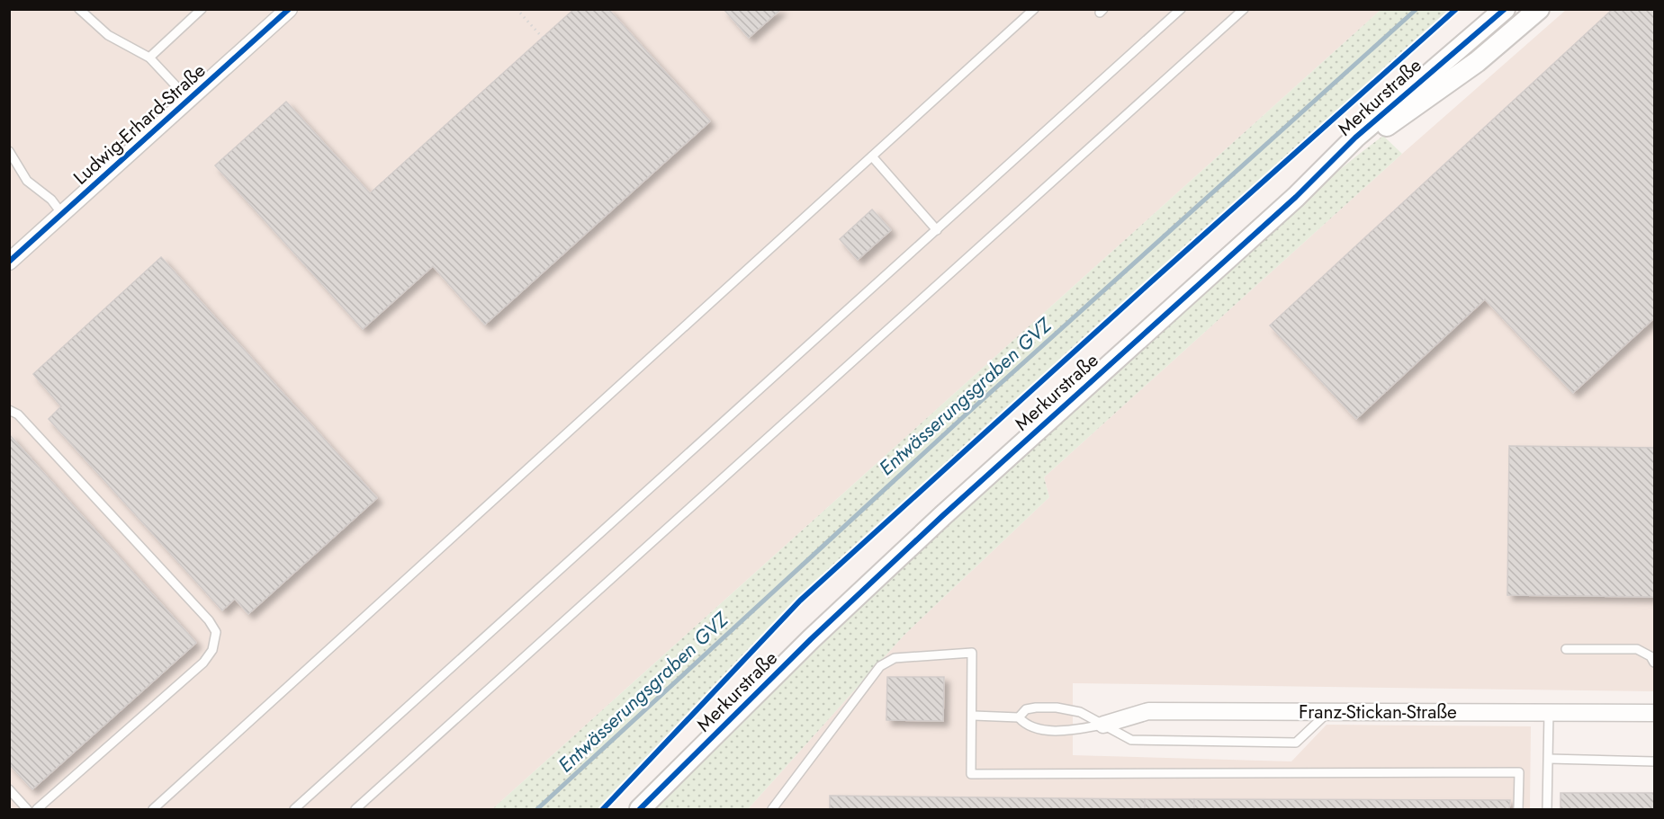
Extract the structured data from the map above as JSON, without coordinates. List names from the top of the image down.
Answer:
{
  "streets": {
    "street": ["Merkurstraße", "Ludwig-Erhard-Straße", "Franz-Stickan-Straße"]
  },
  "water": ["Entwässerungsgraben GVZ"]
}
